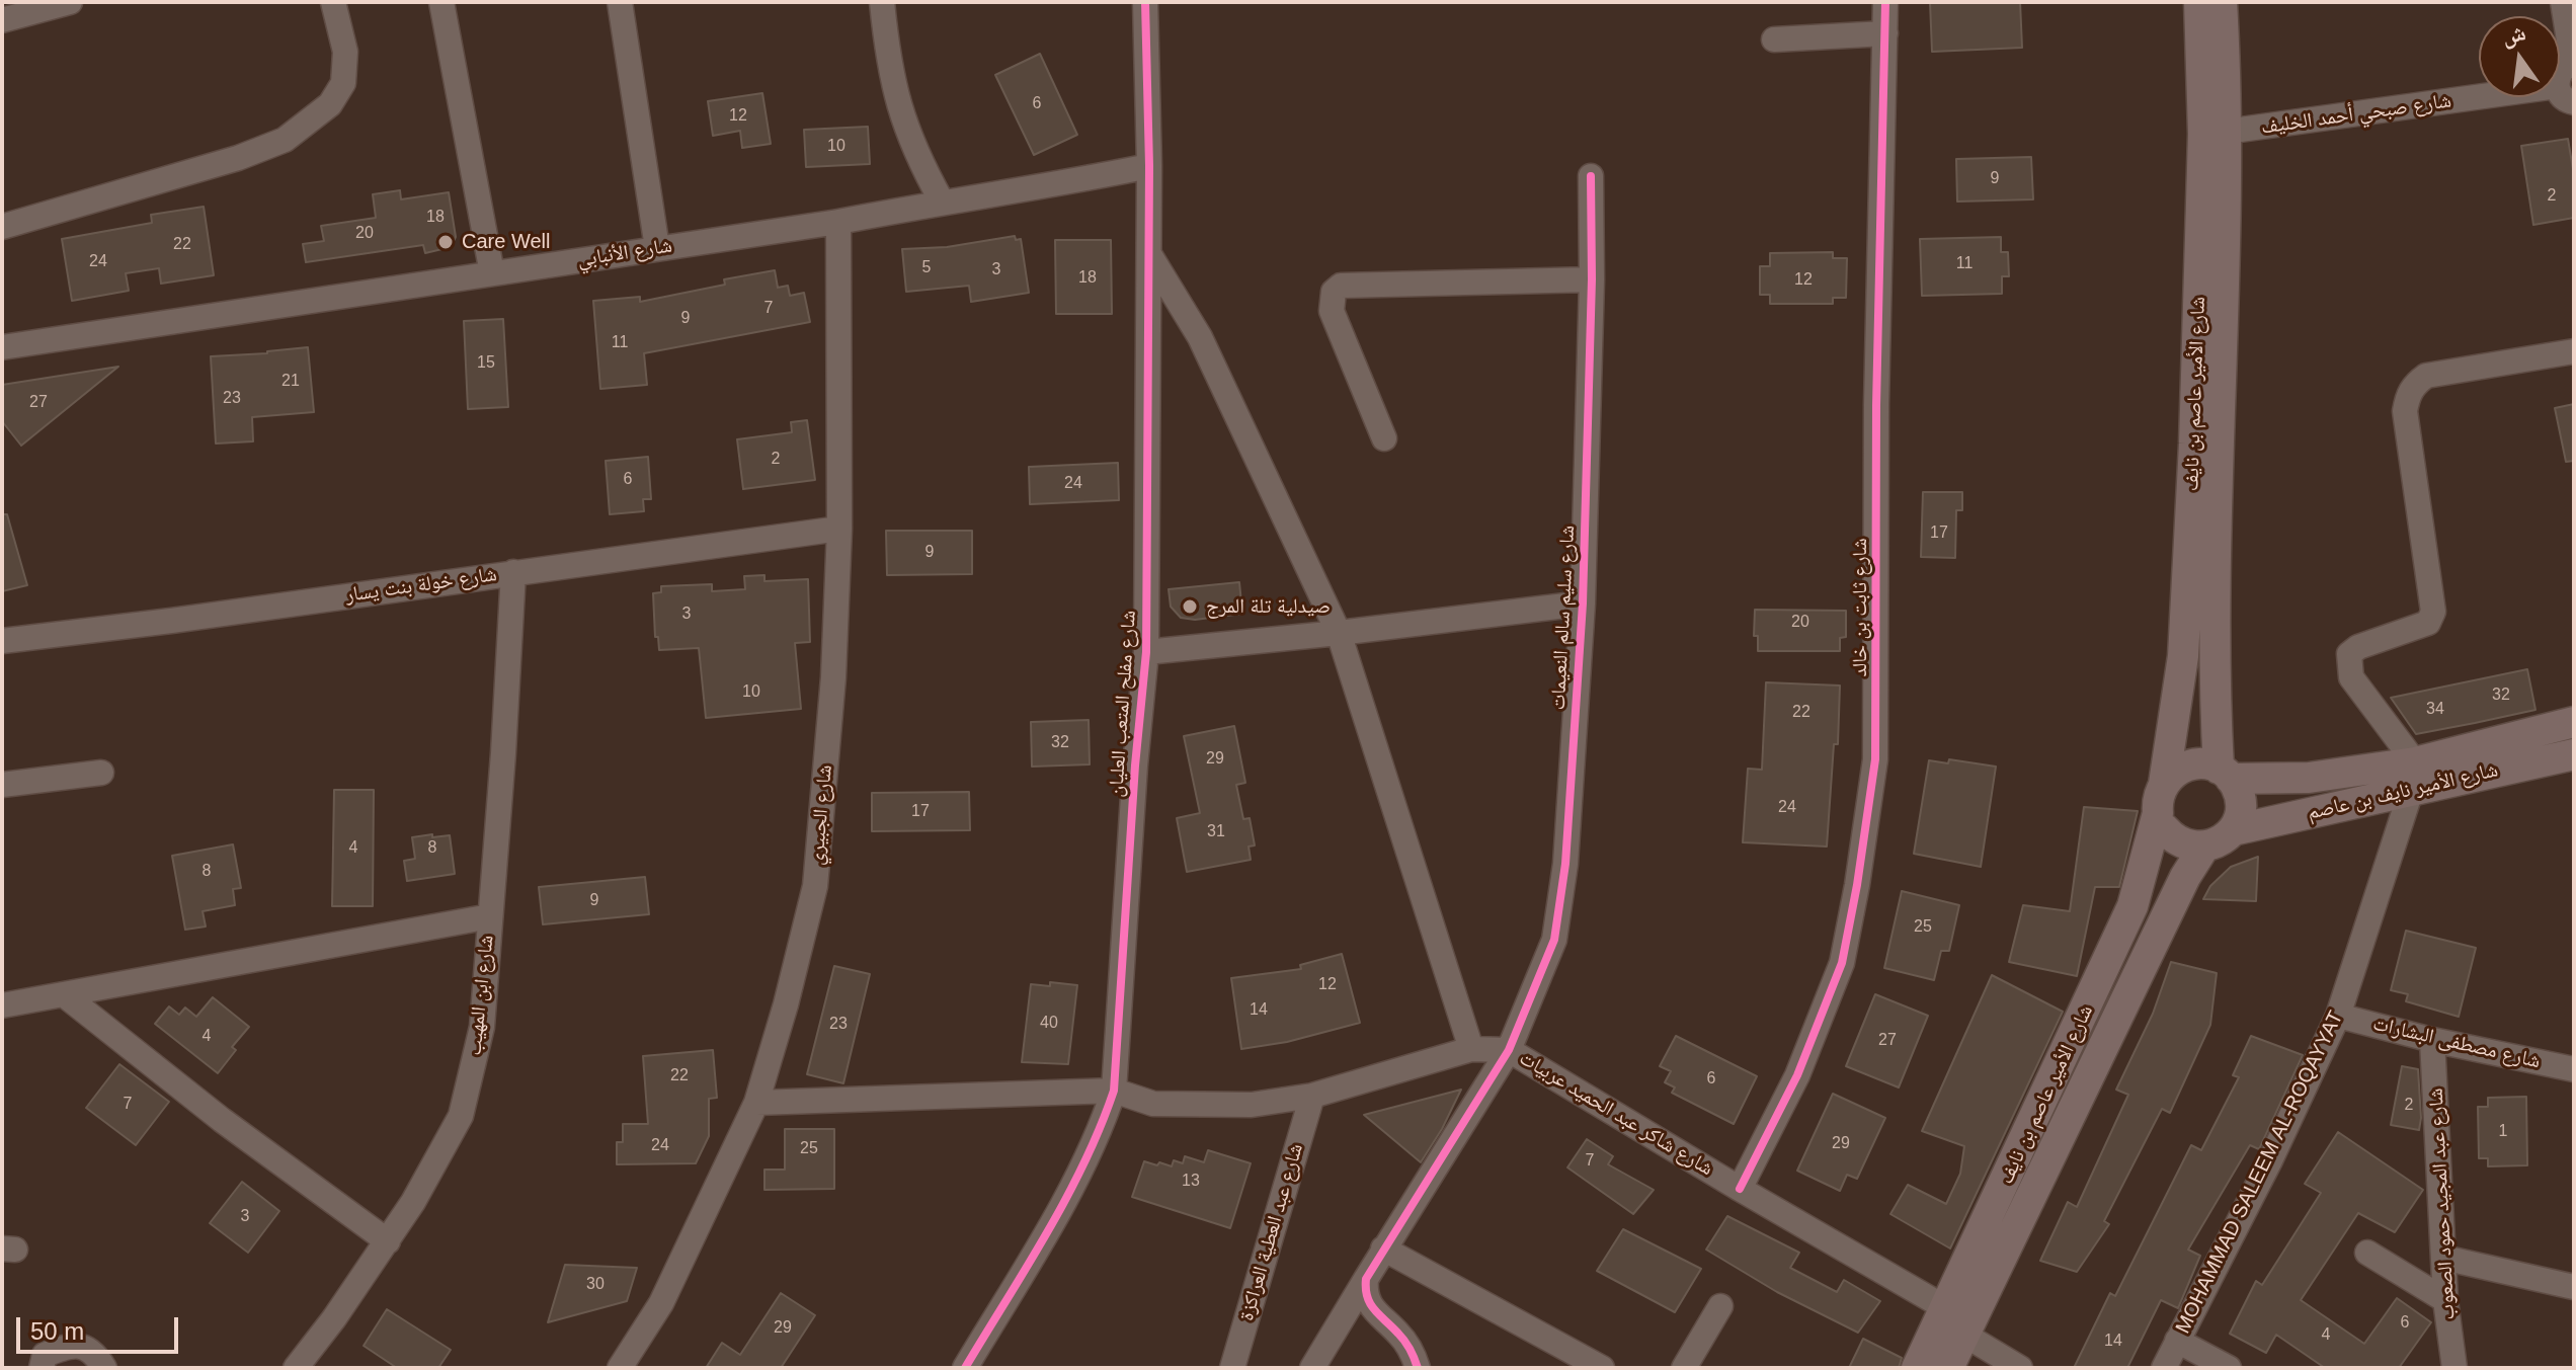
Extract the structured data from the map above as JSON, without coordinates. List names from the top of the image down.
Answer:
{
  "streets": {
    "main road": ["شارع الأمير عاصم بن نايف", "شارع الأمير نايف بن عاصم"],
    "street": [
      "شارع صبحي أحمد الخليف",
      "شارع الأنبابي",
      "شارع خولة بنت يسار",
      "شارع ثابت بن خالد",
      "شارع سليم سالم النعيمات",
      "شارع مفلح المتعب العليان",
      "شارع الجبيري",
      "شارع ابن المهيب",
      "شارع مصطفى البشارات",
      "شارع شاكر عبد الحميد عربيات",
      "MOHAMMAD SALEEM AL-ROQAYYAT",
      "شارع عبد المجيد حمود الصعوب",
      "شارع عبد العطية العراكزة"
    ]
  },
  "crossings": [
    ["شارع صبحي أحمد الخليف", "شارع الأمير عاصم بن نايف"],
    ["شارع الأنبابي", "شارع مفلح المتعب العليان"],
    ["شارع الأنبابي", "شارع الجبيري"],
    ["شارع الأمير عاصم بن نايف", "شارع الأمير نايف بن عاصم"],
    ["شارع الأمير عاصم بن نايف", "شارع شاكر عبد الحميد عربيات"],
    ["شارع خولة بنت يسار", "شارع الجبيري"],
    ["شارع خولة بنت يسار", "شارع ابن المهيب"],
    ["شارع ثابت بن خالد", "شارع شاكر عبد الحميد عربيات"],
    ["شارع سليم سالم النعيمات", "شارع شاكر عبد الحميد عربيات"],
    ["شارع مفلح المتعب العليان", "شارع شاكر عبد الحميد عربيات"],
    ["شارع الأمير نايف بن عاصم", "MOHAMMAD SALEEM AL-ROQAYYAT"],
    ["شارع مصطفى البشارات", "MOHAMMAD SALEEM AL-ROQAYYAT"],
    ["شارع مصطفى البشارات", "شارع عبد المجيد حمود الصعوب"],
    ["شارع شاكر عبد الحميد عربيات", "شارع عبد العطية العراكزة"]
  ],
  "places": ["Care Well", "صيدلية تلة المرج"],
  "house_numbers": [
    "6",
    "12",
    "10",
    "9",
    "2",
    "18",
    "20",
    "22",
    "24",
    "11",
    "5",
    "3",
    "18",
    "12",
    "7",
    "9",
    "11",
    "15",
    "21",
    "23",
    "27",
    "2",
    "6",
    "24",
    "17",
    "9",
    "3",
    "20",
    "10",
    "32",
    "34",
    "22",
    "32",
    "29",
    "24",
    "17",
    "31",
    "4",
    "8",
    "8",
    "9",
    "25",
    "12",
    "14",
    "40",
    "23",
    "4",
    "27",
    "22",
    "6",
    "7",
    "2",
    "1",
    "29",
    "24",
    "25",
    "7",
    "13",
    "3",
    "30",
    "6",
    "29",
    "4",
    "14"
  ],
  "scale_bar": "50 m",
  "north": "top"
}
